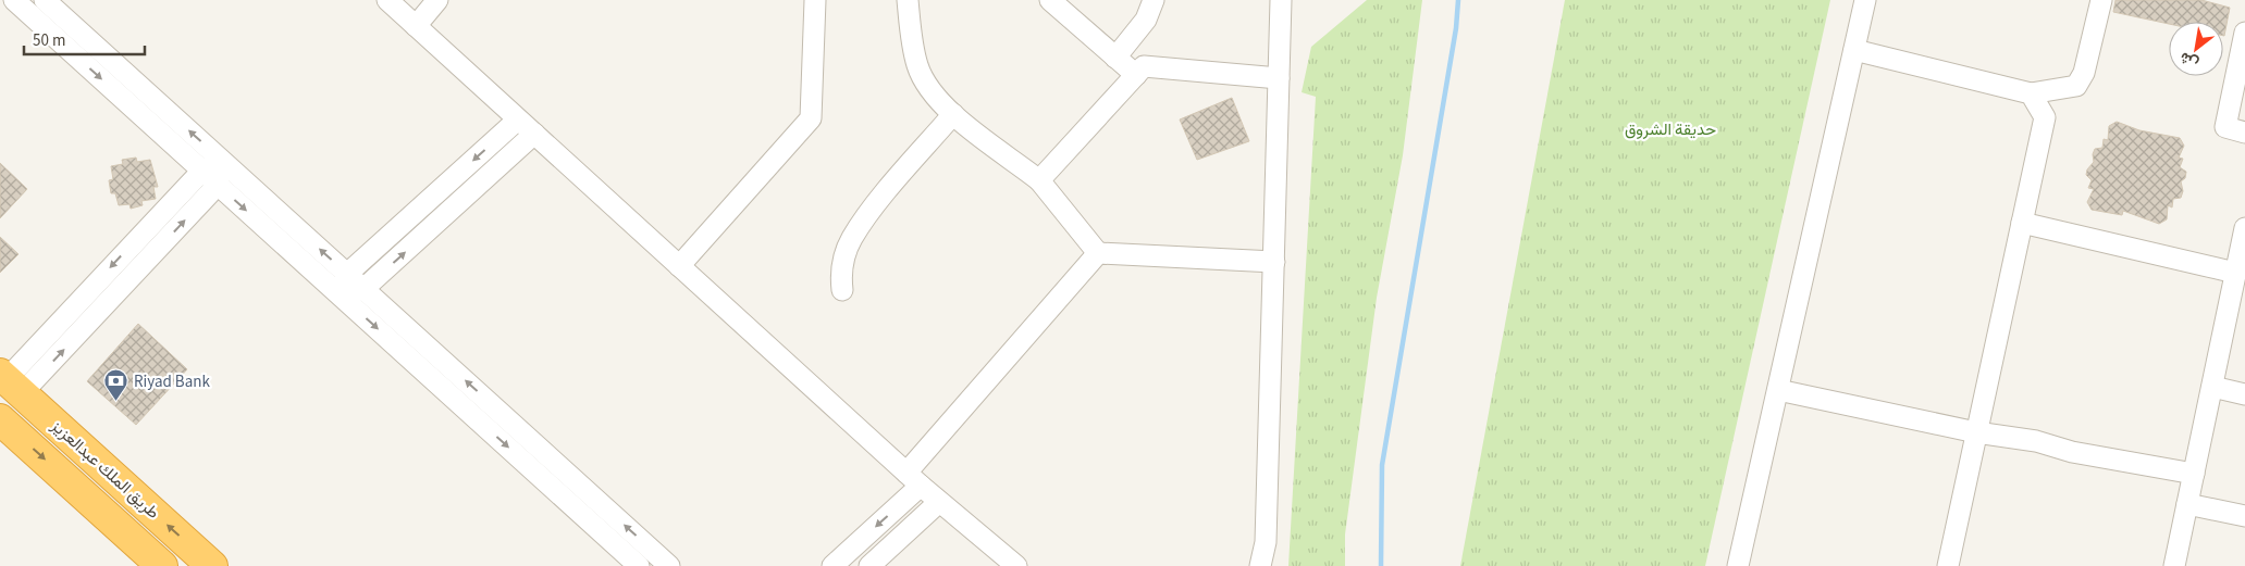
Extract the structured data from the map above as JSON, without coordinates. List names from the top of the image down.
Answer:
{
  "streets": {
    "highway": ["طريق الملك عبدالعزيز"]
  },
  "parks": ["حديقة الشروق"],
  "places": {
    "bank": ["Riyad Bank"]
  },
  "scale_bar": "50 m",
  "north": "bottom left"
}
